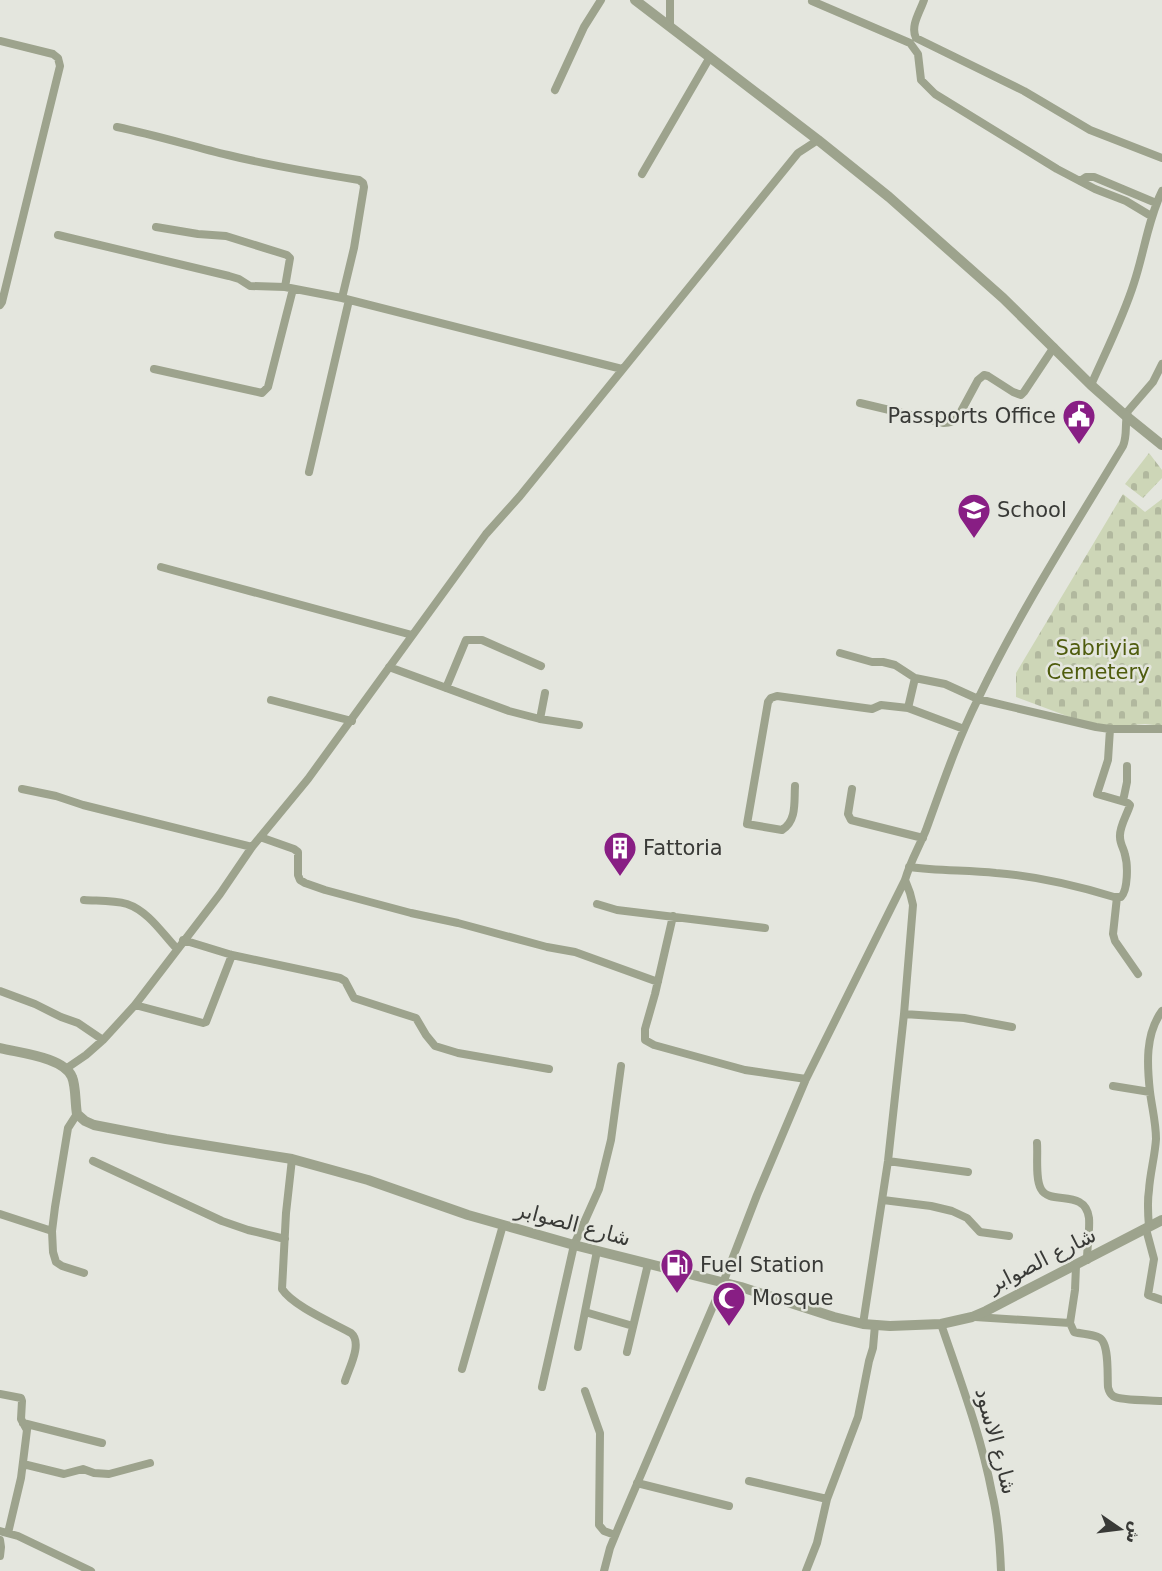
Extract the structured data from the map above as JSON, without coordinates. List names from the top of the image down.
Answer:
{
  "streets": {
    "street": ["شارع الصوابر", "شارع الاسود"]
  },
  "crossings": [
    ["شارع الصوابر", "شارع الاسود"]
  ],
  "parks": ["Sabriyia Cemetery"],
  "places": {
    "public building": ["Passports Office"],
    "school or university": ["School"],
    "building": ["Fattoria"],
    "fuel station": ["Fuel Station"],
    "mosque": ["Mosque"]
  },
  "north": "right"
}
